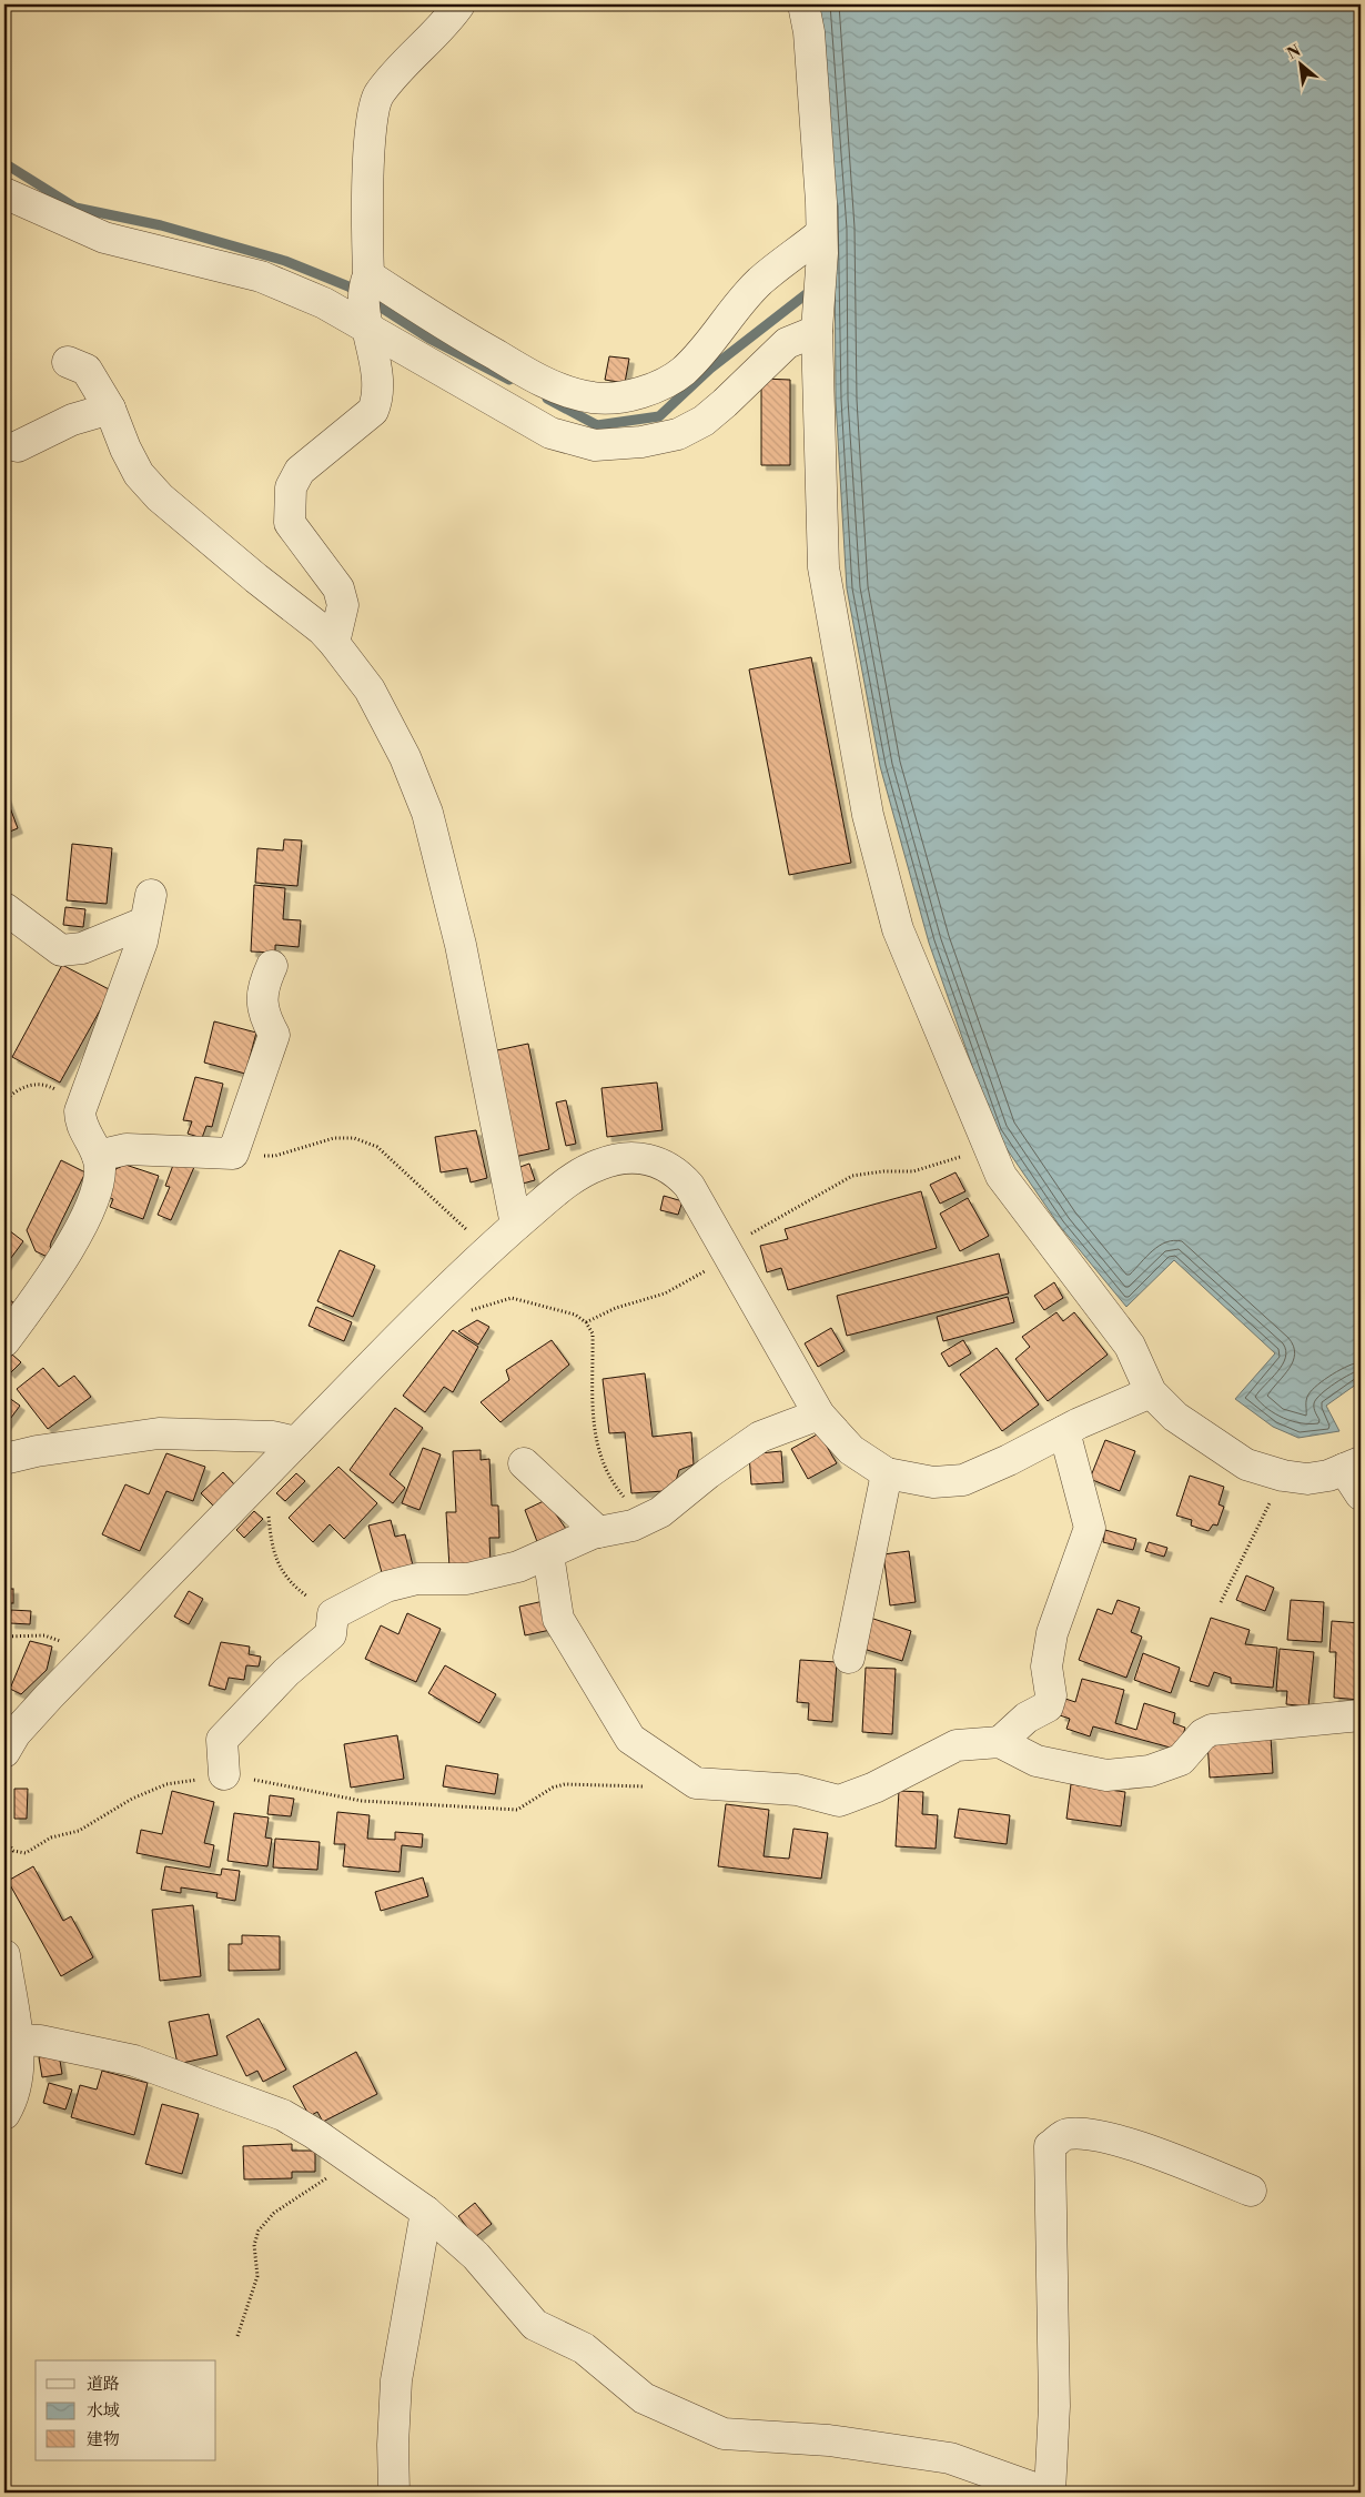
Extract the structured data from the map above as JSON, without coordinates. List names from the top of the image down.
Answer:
{
  "legend": ["道路", "水域", "建物"],
  "north": "top left"
}
